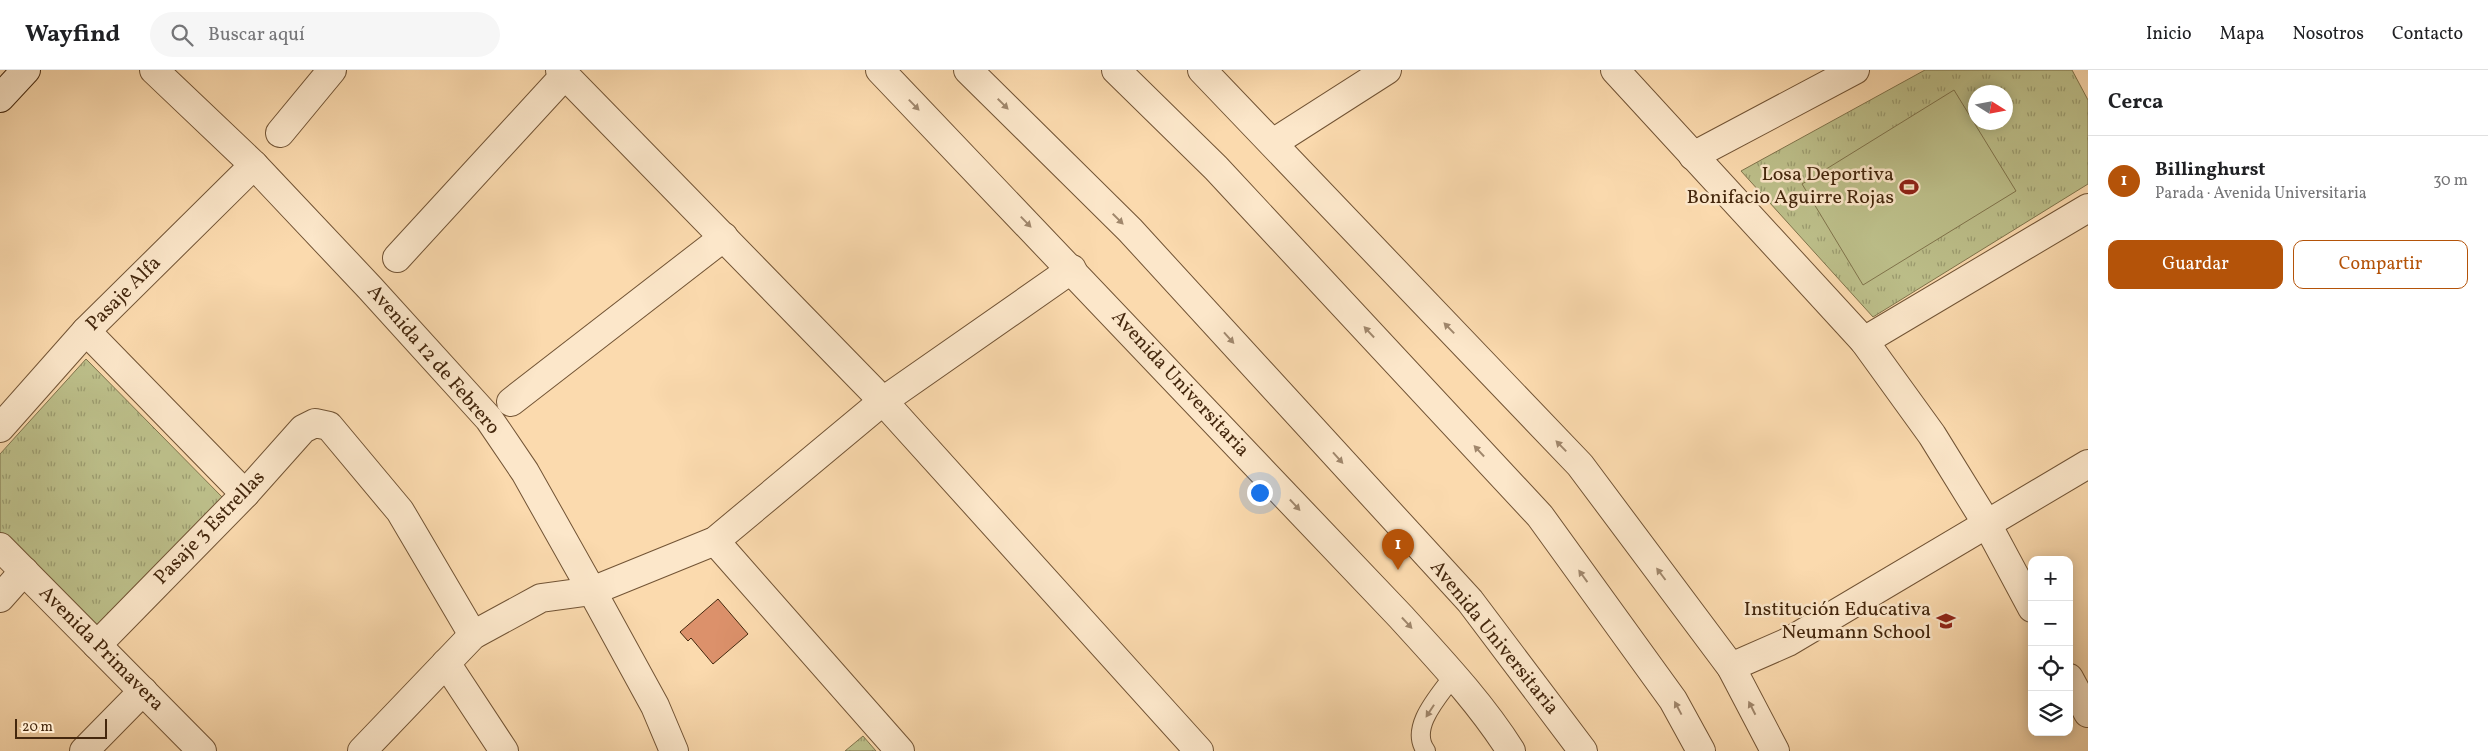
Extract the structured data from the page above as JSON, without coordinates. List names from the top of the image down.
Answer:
{
  "streets": {
    "street": [
      "Pasaje Alfa",
      "Avenida 12 de Febrero",
      "Avenida Universitaria",
      "Pasaje 3 Estrellas",
      "Avenida Primavera"
    ]
  },
  "crossings": [
    ["Pasaje Alfa", "Avenida 12 de Febrero"],
    ["Pasaje 3 Estrellas", "Avenida Primavera"]
  ],
  "places": {
    "sports": ["Losa Deportiva Bonifacio Aguirre Rojas"],
    "school or university": ["Institución Educativa Neumann School"]
  },
  "scale_bar": "20 m",
  "north": "right",
  "page": {
    "header": "Wayfind",
    "search": "Buscar aquí",
    "nav": [
      "Inicio",
      "Mapa",
      "Nosotros",
      "Contacto"
    ],
    "heading": "Cerca",
    "list": [
      {
        "mark": "1",
        "name": "Billinghurst",
        "note": "Parada · Avenida Universitaria",
        "value": "30 m"
      }
    ],
    "buttons": ["Guardar", "Compartir"],
    "pins": "1",
    "map_buttons": ["+", "−"],
    "scale": "20 m"
  }
}
